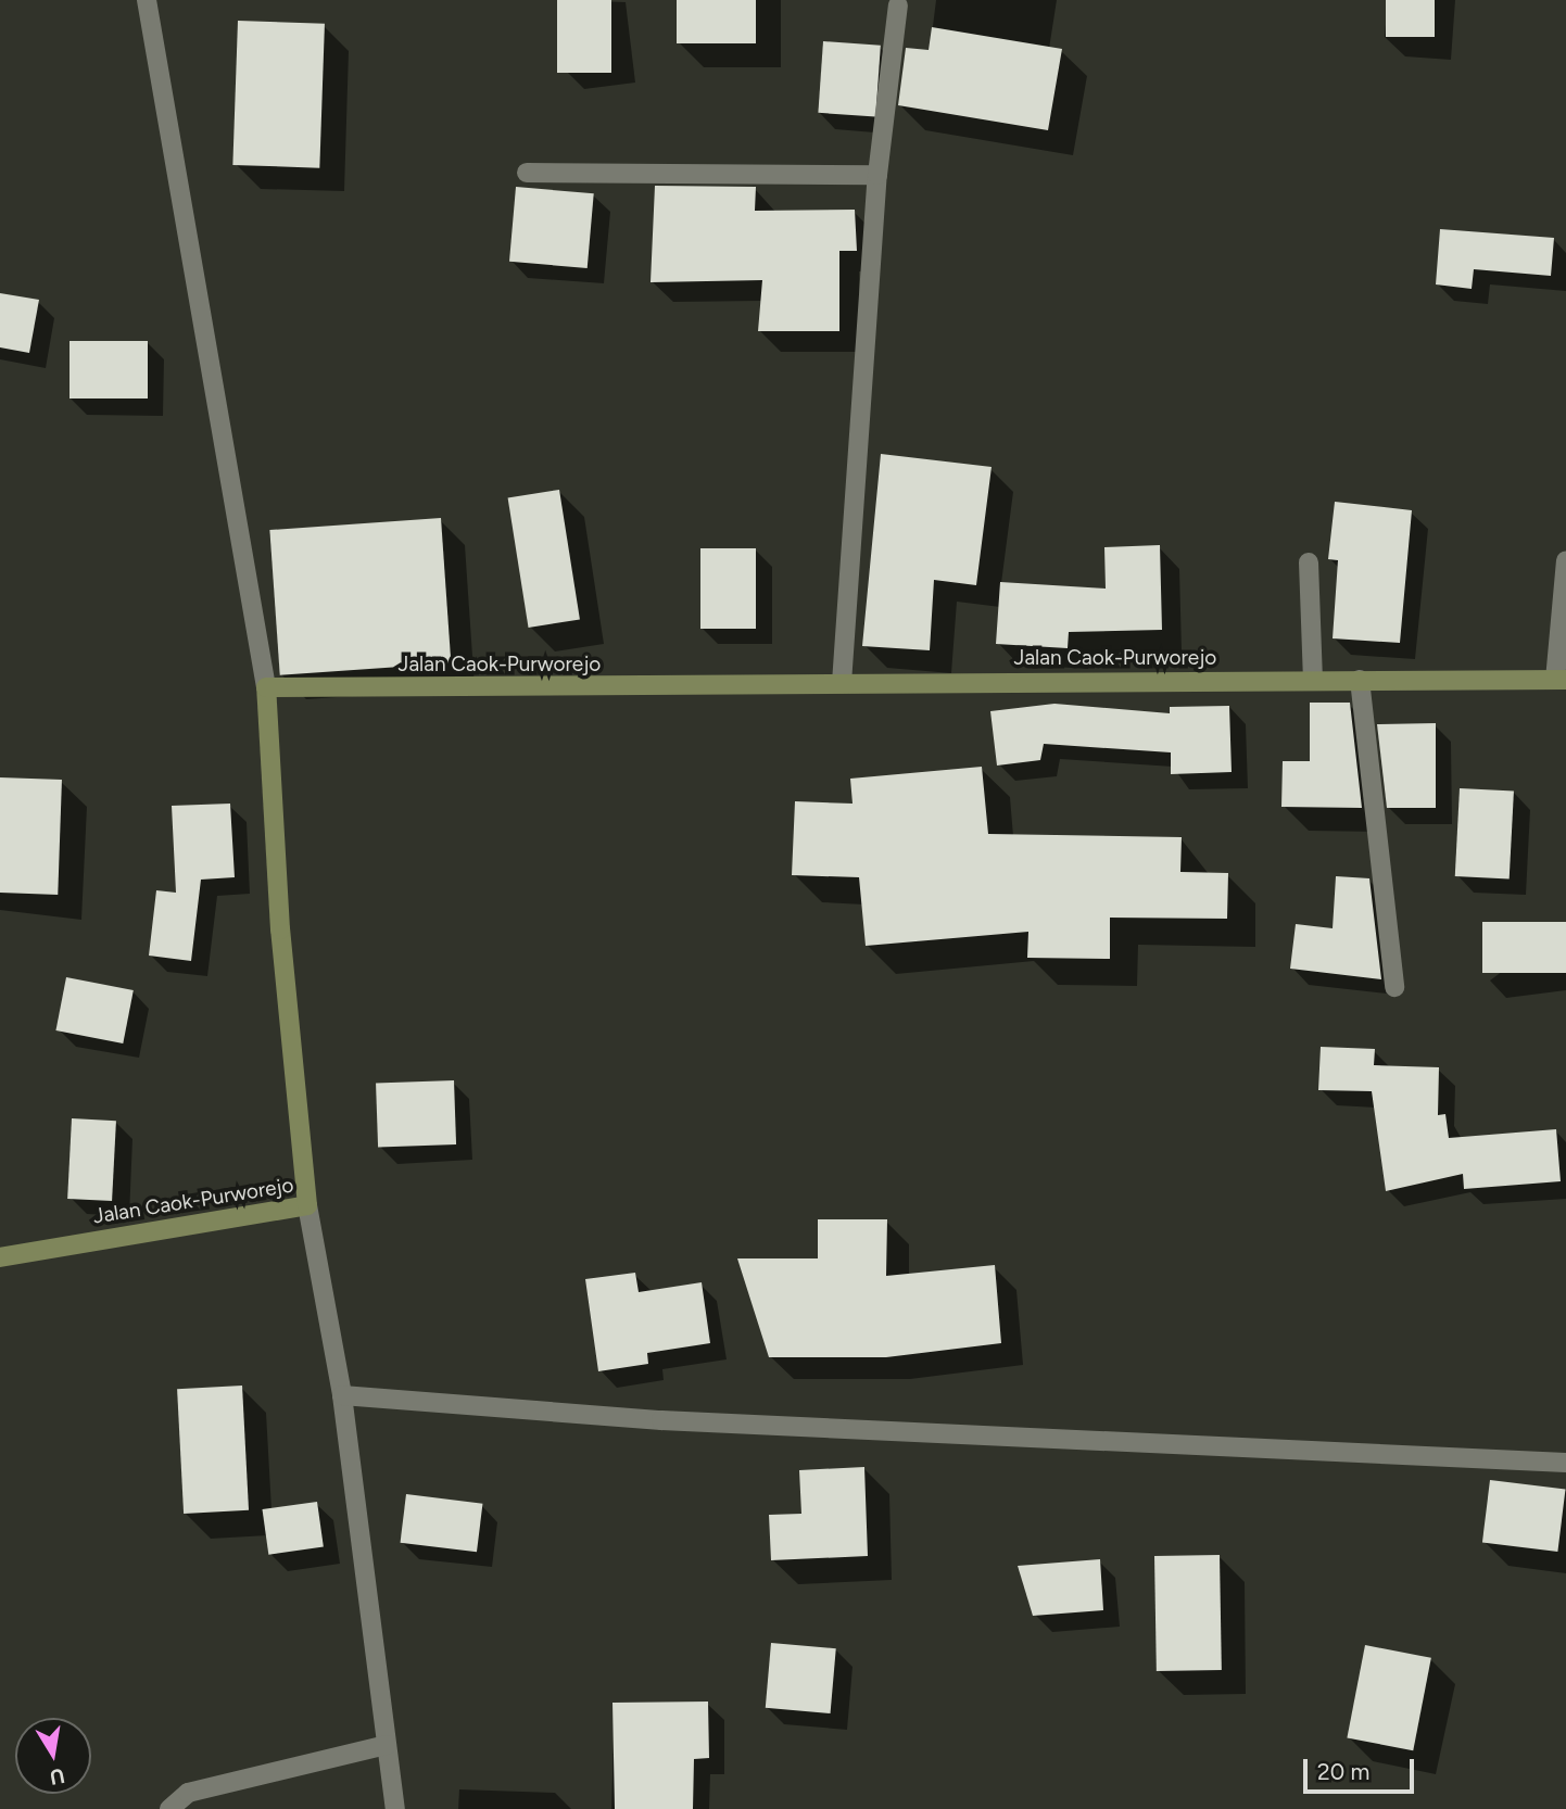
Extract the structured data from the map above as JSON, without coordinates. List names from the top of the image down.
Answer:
{
  "streets": {
    "street": ["Jalan Caok-Purworejo"]
  },
  "scale_bar": "20 m",
  "north": "bottom"
}
